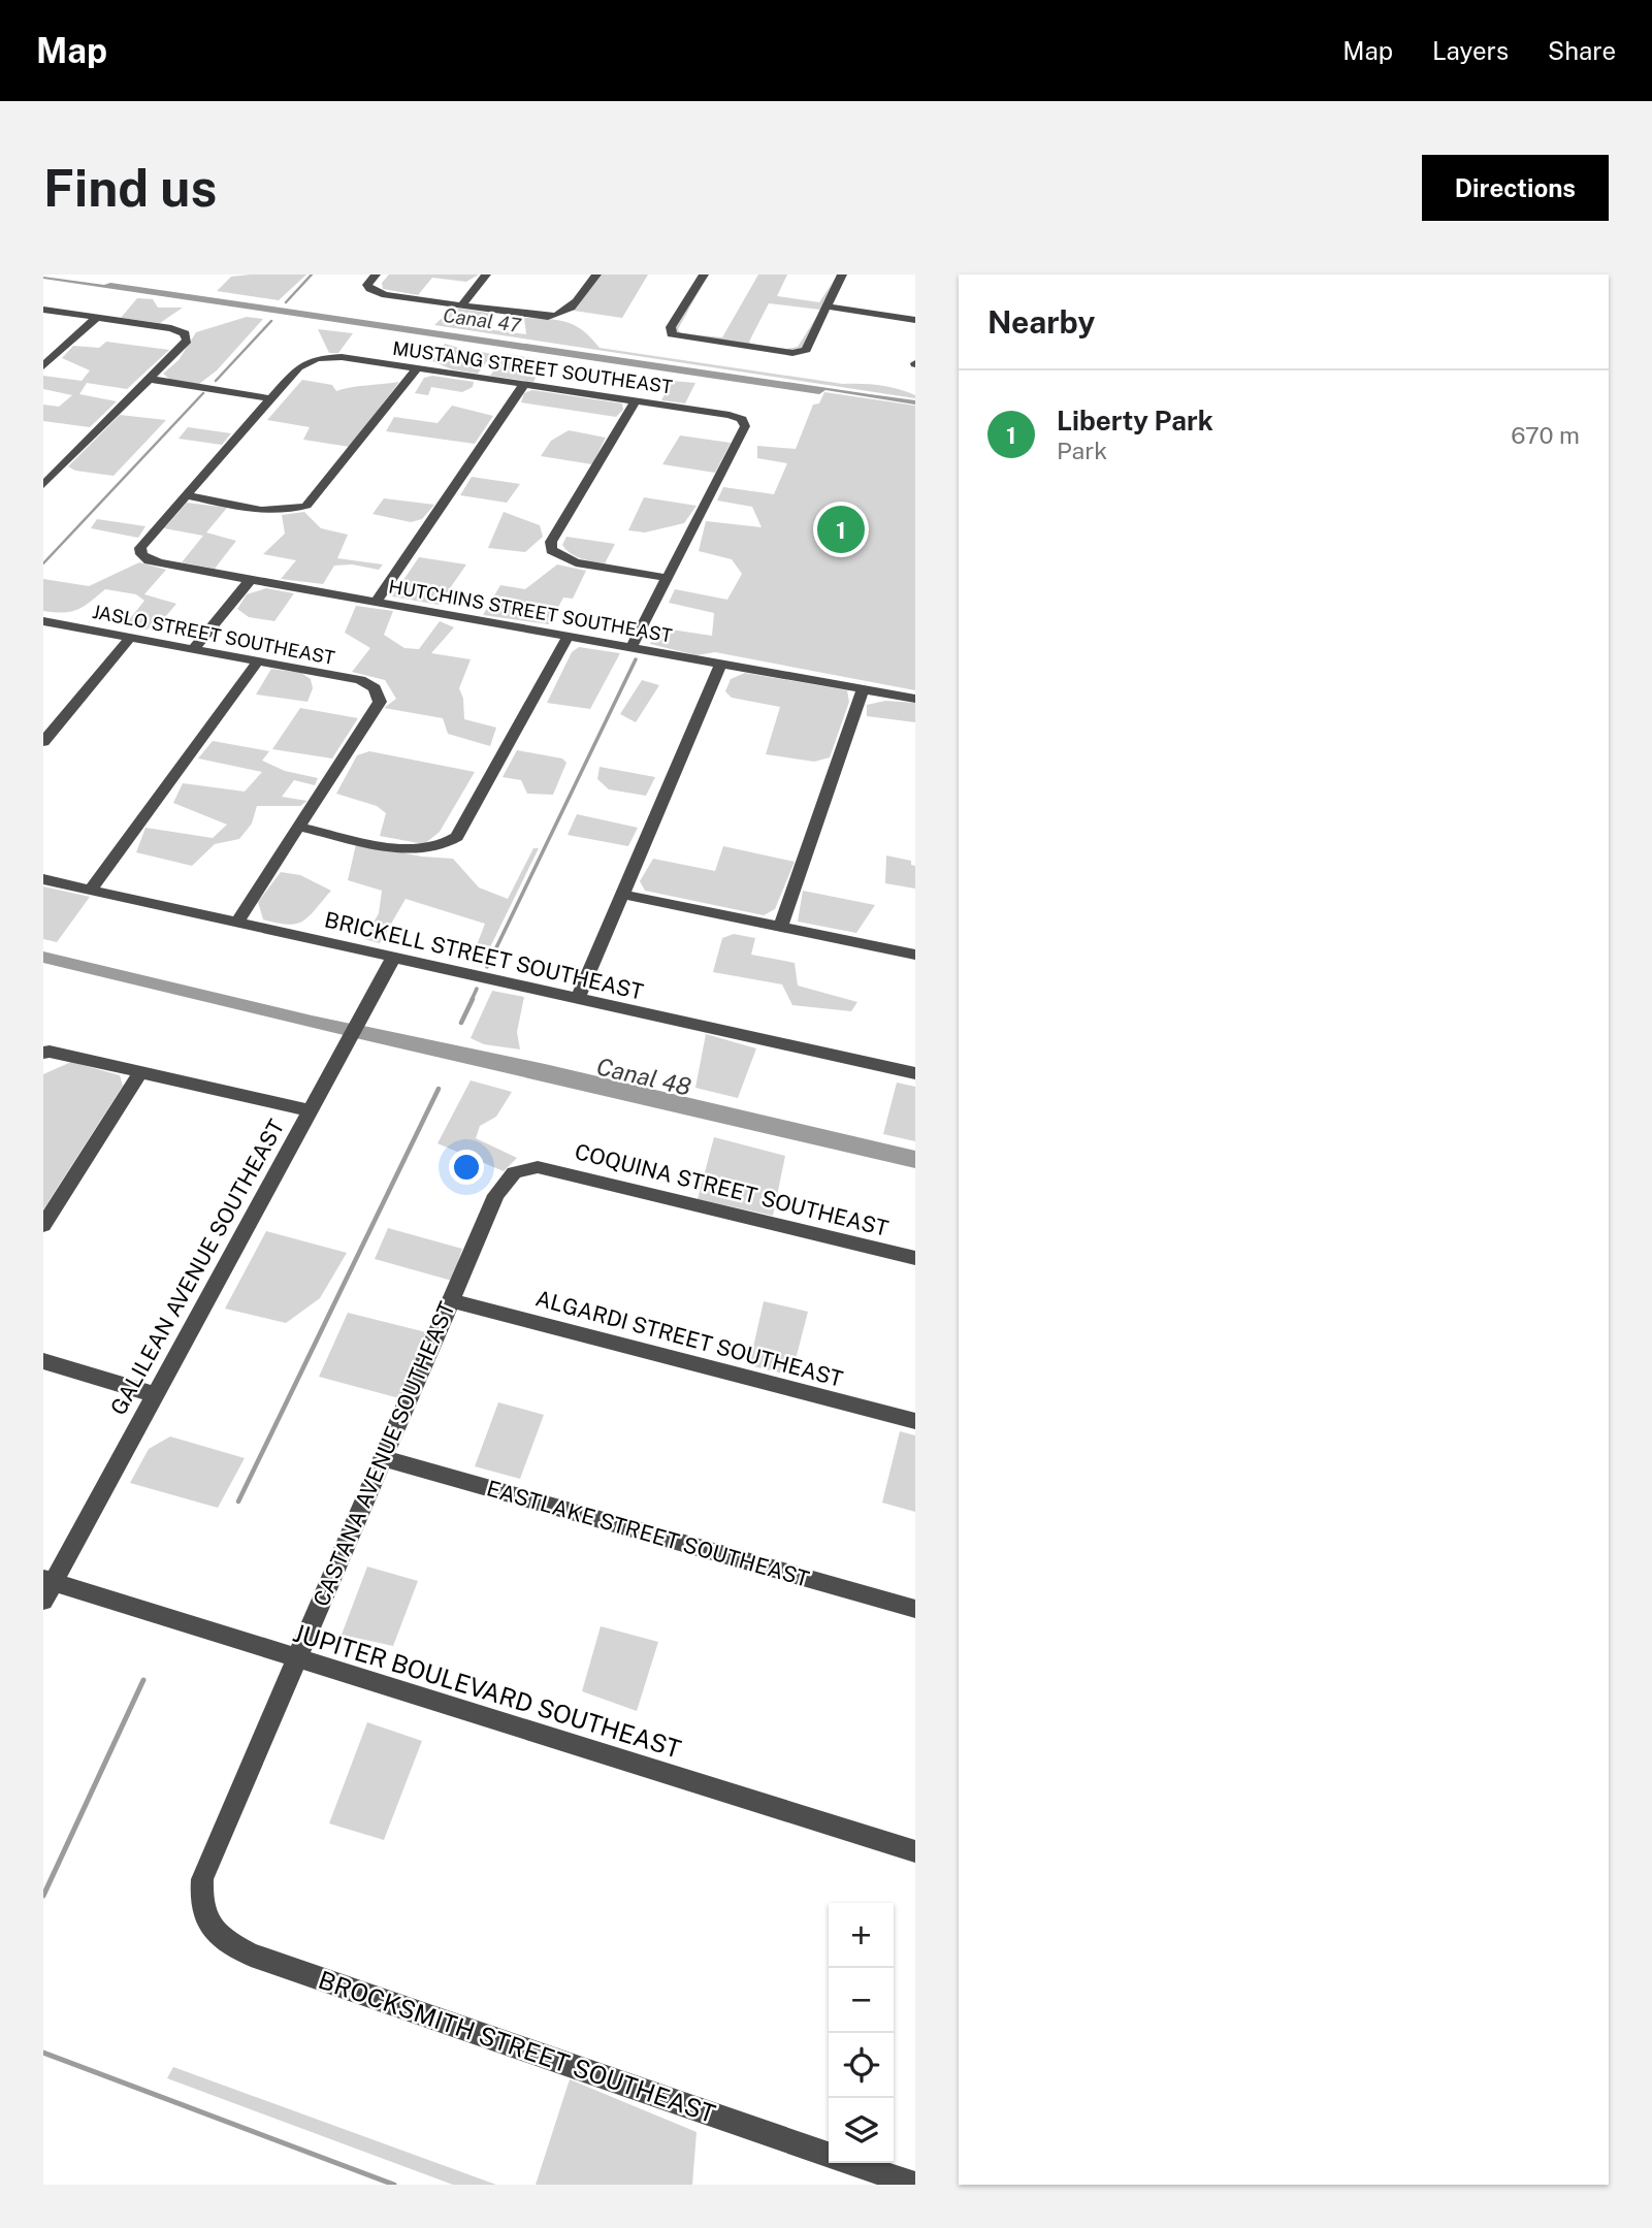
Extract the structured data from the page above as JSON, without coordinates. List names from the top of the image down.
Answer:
{
  "streets": {
    "street": [
      "MUSTANG STREET SOUTHEAST",
      "HUTCHINS STREET SOUTHEAST",
      "JASLO STREET SOUTHEAST",
      "BRICKELL STREET SOUTHEAST",
      "COQUINA STREET SOUTHEAST",
      "GALILEAN AVENUE SOUTHEAST",
      "ALGARDI STREET SOUTHEAST",
      "CASTANA AVENUE SOUTHEAST",
      "EASTLAKE STREET SOUTHEAST",
      "JUPITER BOULEVARD SOUTHEAST",
      "BROCKSMITH STREET SOUTHEAST"
    ]
  },
  "crossings": [
    ["BRICKELL STREET SOUTHEAST", "GALILEAN AVENUE SOUTHEAST"],
    ["COQUINA STREET SOUTHEAST", "CASTANA AVENUE SOUTHEAST"],
    ["GALILEAN AVENUE SOUTHEAST", "JUPITER BOULEVARD SOUTHEAST"],
    ["ALGARDI STREET SOUTHEAST", "CASTANA AVENUE SOUTHEAST"],
    ["CASTANA AVENUE SOUTHEAST", "EASTLAKE STREET SOUTHEAST"],
    ["CASTANA AVENUE SOUTHEAST", "JUPITER BOULEVARD SOUTHEAST"],
    ["CASTANA AVENUE SOUTHEAST", "BROCKSMITH STREET SOUTHEAST"]
  ],
  "water": ["Canal 47", "Canal 48"],
  "page": {
    "header": "Map",
    "nav": ["Map", "Layers", "Share"],
    "buttons": "Directions",
    "title": "Find us",
    "heading": "Nearby",
    "list": [
      {
        "mark": "1",
        "name": "Liberty Park",
        "note": "Park",
        "value": "670 m"
      }
    ],
    "pins": "1",
    "map_buttons": ["+", "−"]
  }
}
